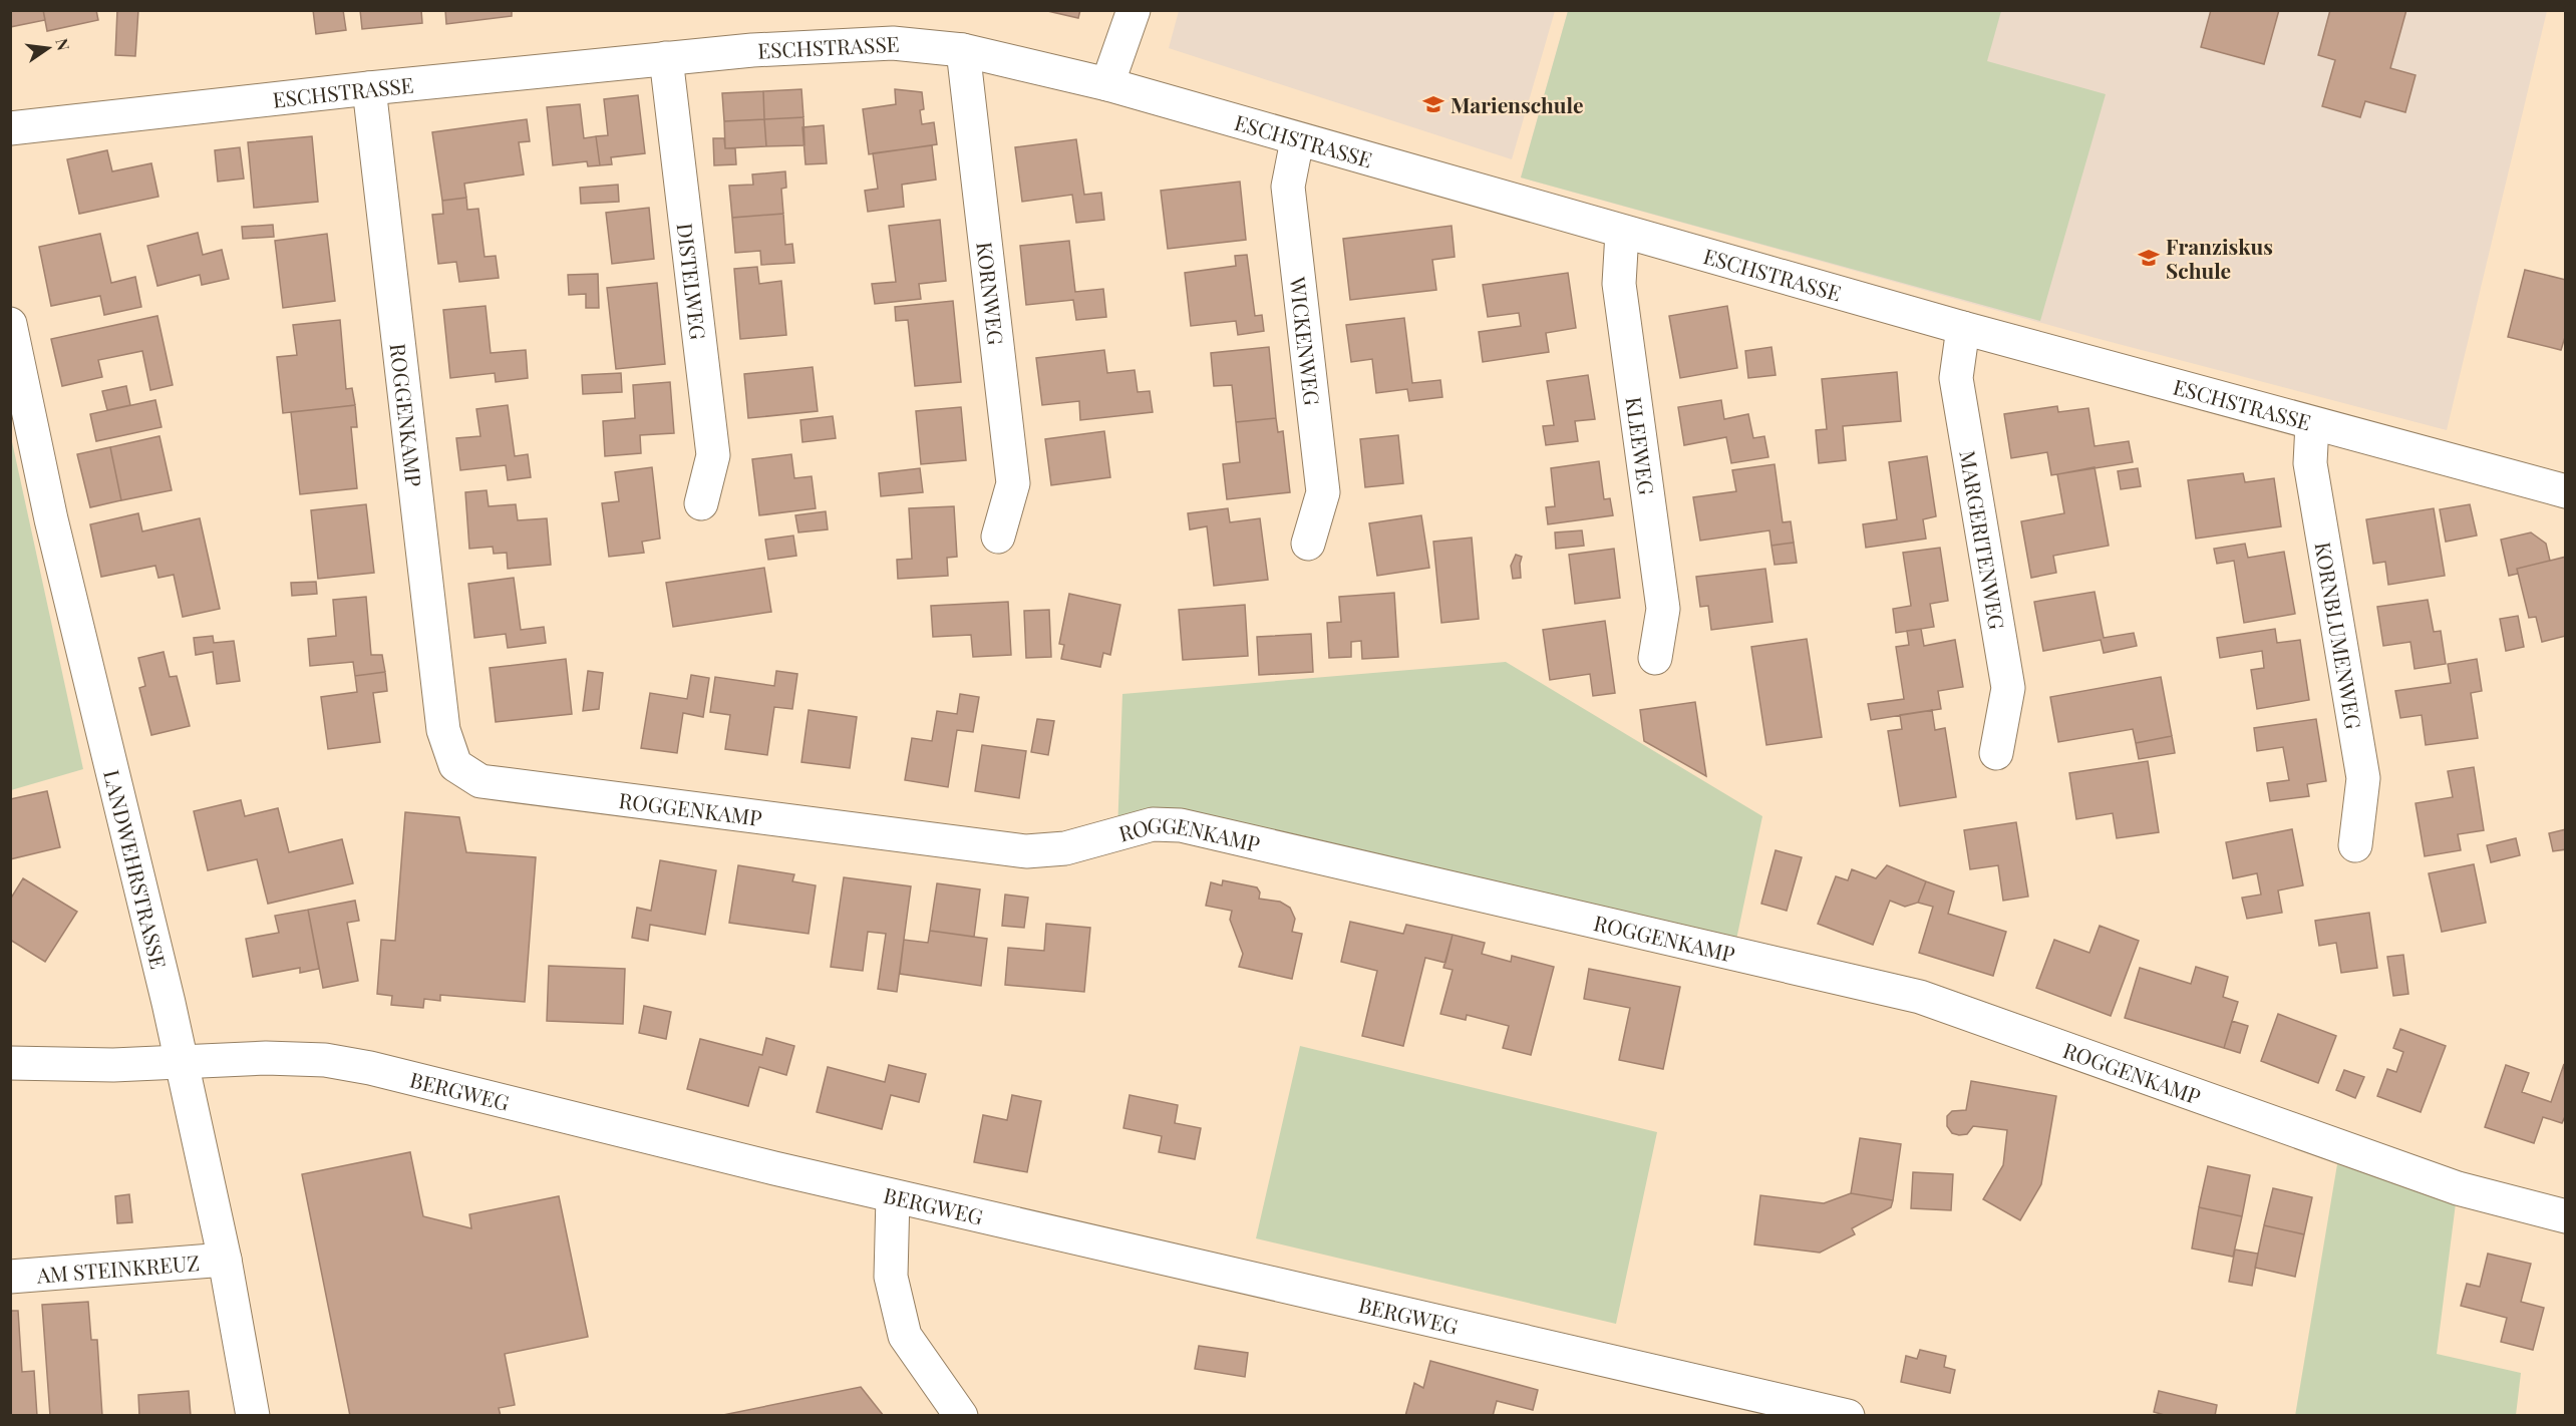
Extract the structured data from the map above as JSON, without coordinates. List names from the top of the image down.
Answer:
{
  "streets": {
    "street": [
      "ESCHSTRASSE",
      "DISTELWEG",
      "KORNWEG",
      "WICKENWEG",
      "ROGGENKAMP",
      "KLEEWEG",
      "MARGERITENWEG",
      "KORNBLUMENWEG",
      "LANDWEHRSTRASSE",
      "BERGWEG",
      "AM STEINKREUZ"
    ]
  },
  "crossings": [
    ["ESCHSTRASSE", "DISTELWEG"],
    ["ESCHSTRASSE", "KORNWEG"],
    ["ESCHSTRASSE", "WICKENWEG"],
    ["ESCHSTRASSE", "ROGGENKAMP"],
    ["ESCHSTRASSE", "KLEEWEG"],
    ["ESCHSTRASSE", "MARGERITENWEG"],
    ["ESCHSTRASSE", "KORNBLUMENWEG"],
    ["LANDWEHRSTRASSE", "BERGWEG"],
    ["LANDWEHRSTRASSE", "AM STEINKREUZ"]
  ],
  "places": {
    "school or university": ["Marienschule", "Franziskus Schule"]
  },
  "north": "right"
}
